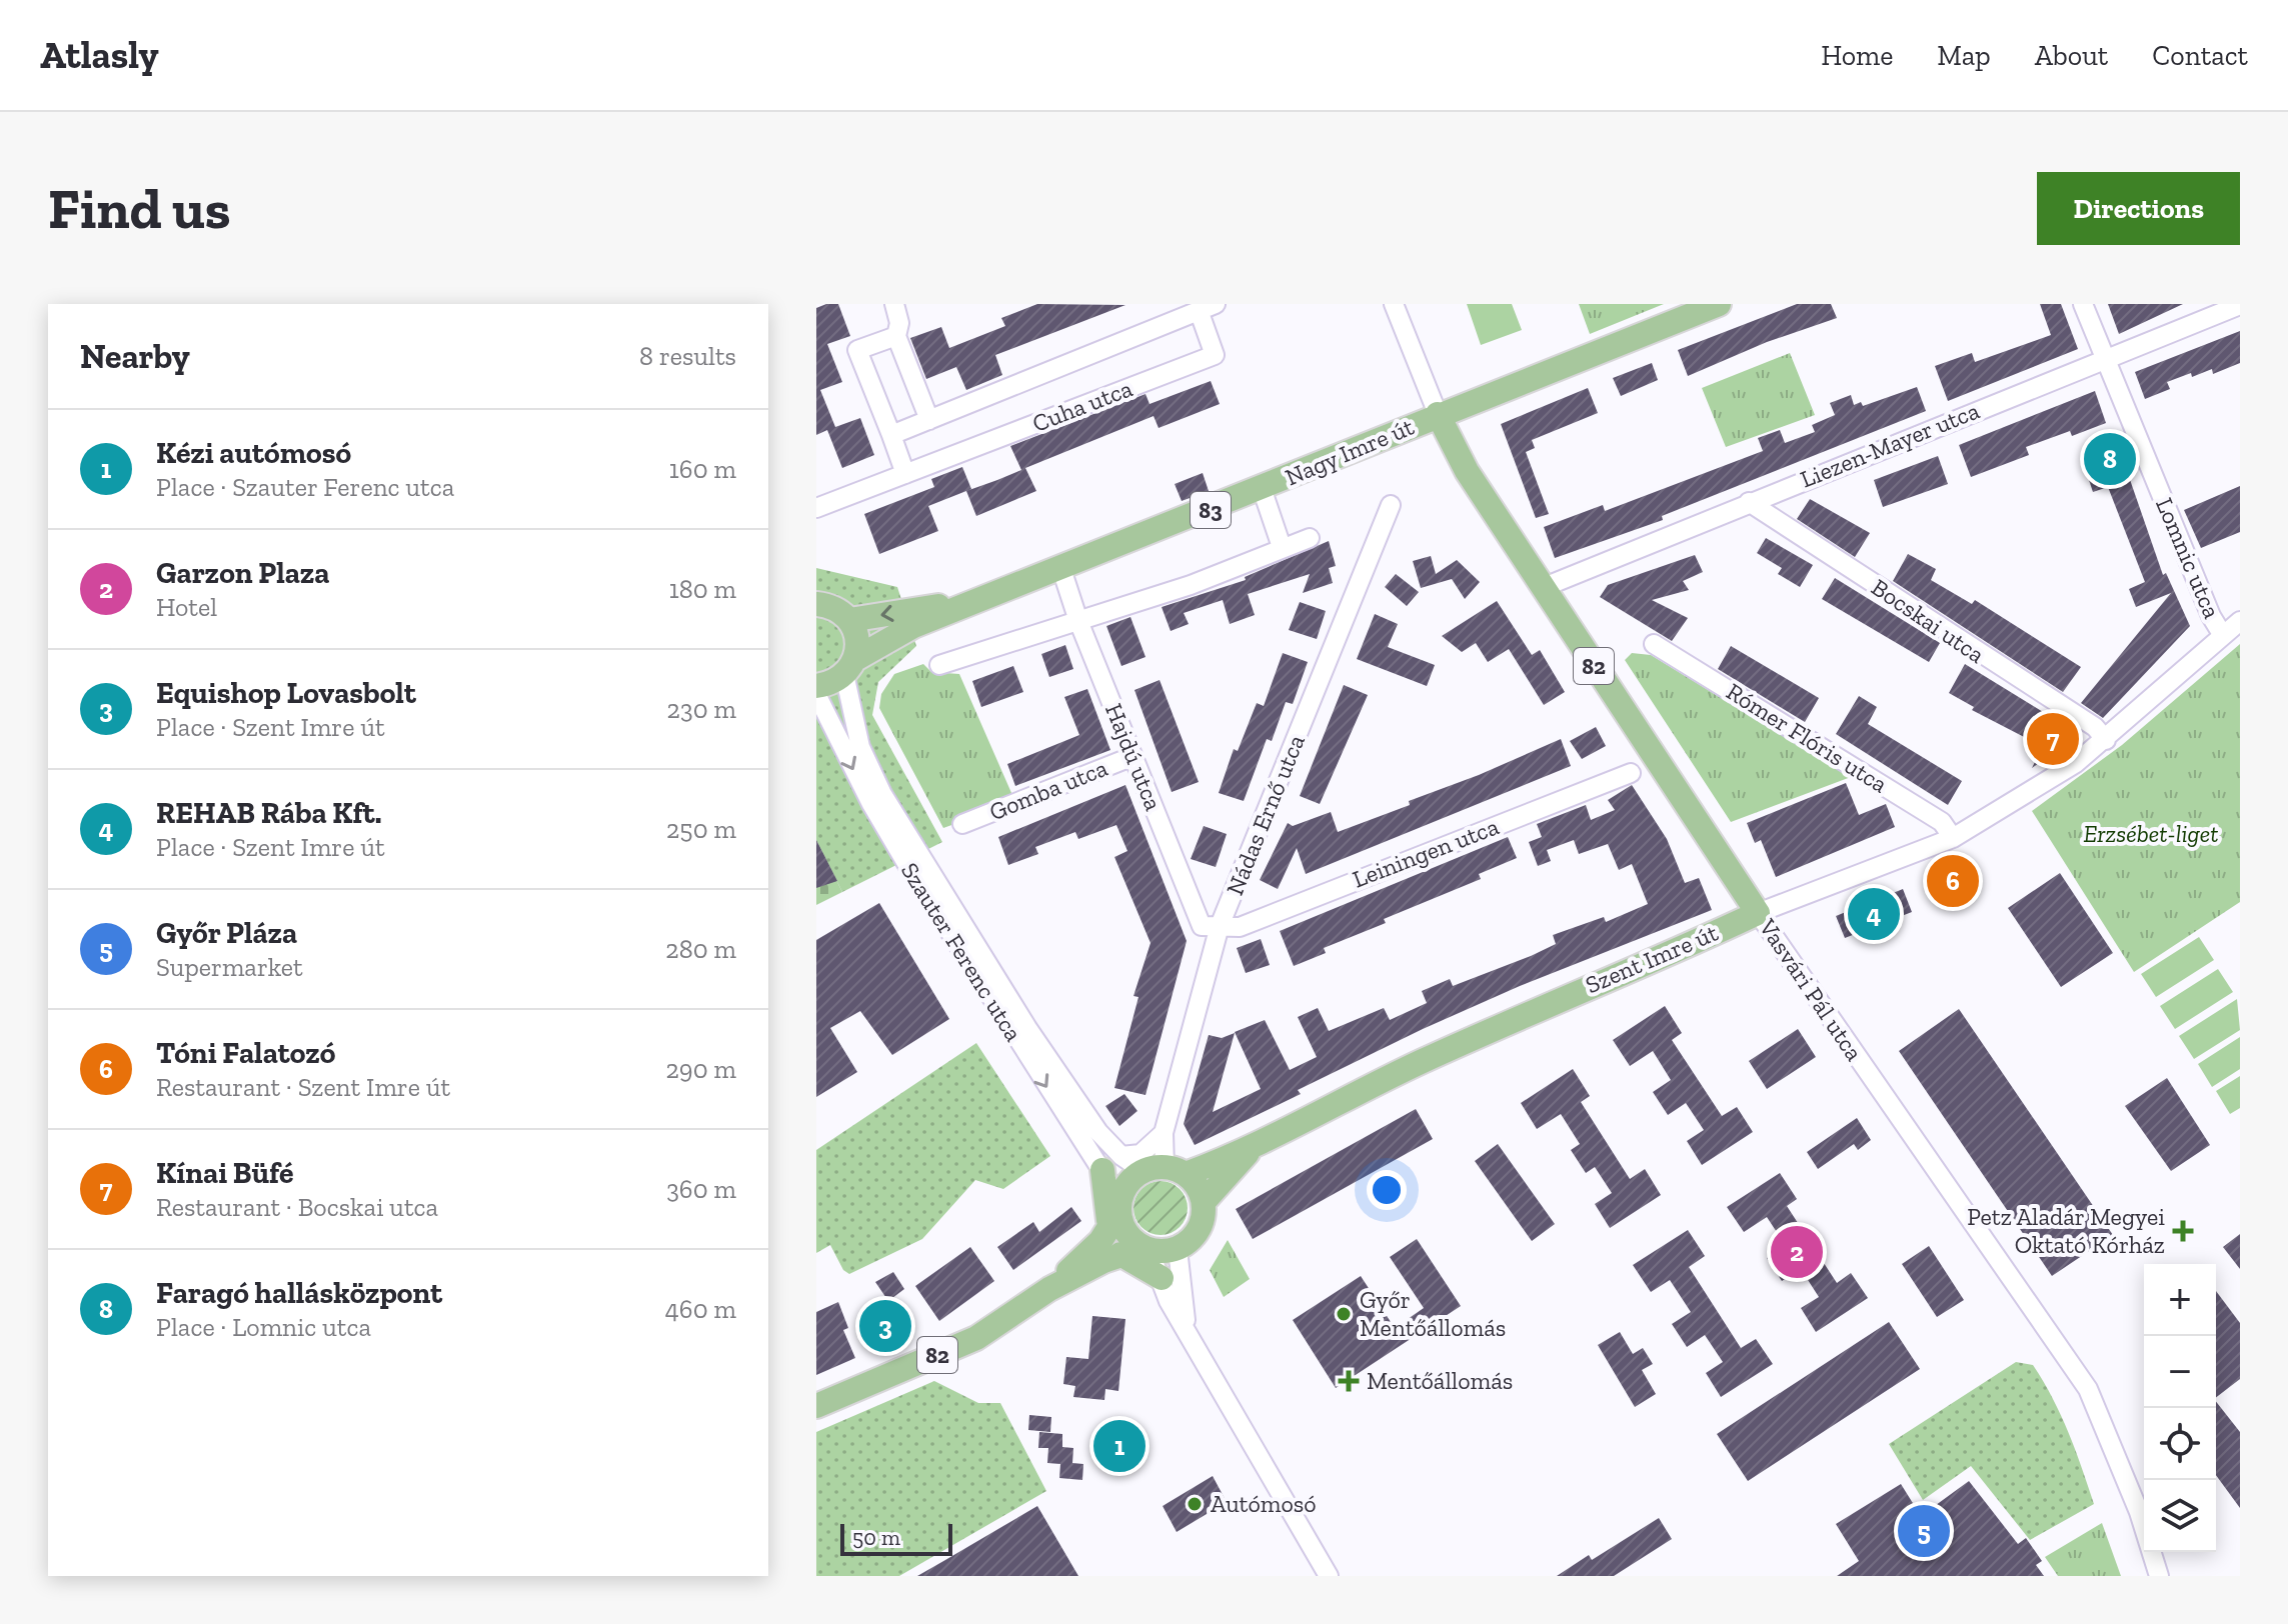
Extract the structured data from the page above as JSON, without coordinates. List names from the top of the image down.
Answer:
{
  "streets": {
    "main road": [
      "Nagy Imre út",
      "83",
      "82",
      "Szent Imre út",
      "Vasvári Pál utca"
    ],
    "street": [
      "Cuha utca",
      "Liezen-Mayer utca",
      "Lomnic utca",
      "Bocskai utca",
      "Rómer Flóris utca",
      "Hajdú utca",
      "Gomba utca",
      "Nádas Ernő utca",
      "Leiningen utca",
      "Szauter Ferenc utca"
    ]
  },
  "crossings": [
    ["Liezen-Mayer utca", "Lomnic utca"],
    ["Liezen-Mayer utca", "Bocskai utca"],
    ["Liezen-Mayer utca", "Vasvári Pál utca"],
    ["Nagy Imre út", "83"],
    ["Nagy Imre út", "Hajdú utca"],
    ["Nagy Imre út", "Szauter Ferenc utca"],
    ["Nagy Imre út", "Vasvári Pál utca"],
    ["83", "Szauter Ferenc utca"],
    ["Lomnic utca", "Szent Imre út"],
    ["Bocskai utca", "Szent Imre út"],
    ["82", "Nádas Ernő utca"],
    ["82", "Szauter Ferenc utca"],
    ["82", "Szent Imre út"],
    ["Rómer Flóris utca", "Szent Imre út"],
    ["Hajdú utca", "Gomba utca"],
    ["Hajdú utca", "Nádas Ernő utca"],
    ["Hajdú utca", "Leiningen utca"],
    ["Nádas Ernő utca", "Leiningen utca"],
    ["Nádas Ernő utca", "Szauter Ferenc utca"],
    ["Nádas Ernő utca", "Szent Imre út"],
    ["Szauter Ferenc utca", "Szent Imre út"],
    ["Szent Imre út", "Vasvári Pál utca"]
  ],
  "parks": ["Erzsébet-liget"],
  "places": {
    "health": ["Petz Aladár Megyei Oktató Kórház", "Mentőállomás"],
    "other": ["Győr Mentőállomás", "Autómosó"]
  },
  "scale_bar": "50 m",
  "page": {
    "header": "Atlasly",
    "nav": [
      "Home",
      "Map",
      "About",
      "Contact"
    ],
    "buttons": "Directions",
    "title": "Find us",
    "heading": ["Nearby", "8 results"],
    "list": [
      {
        "mark": "1",
        "name": "Kézi autómosó",
        "note": "Place · Szauter Ferenc utca",
        "value": "160 m"
      },
      {
        "mark": "2",
        "name": "Garzon Plaza",
        "note": "Hotel",
        "value": "180 m"
      },
      {
        "mark": "3",
        "name": "Equishop Lovasbolt",
        "note": "Place · Szent Imre út",
        "value": "230 m"
      },
      {
        "mark": "4",
        "name": "REHAB Rába Kft.",
        "note": "Place · Szent Imre út",
        "value": "250 m"
      },
      {
        "mark": "5",
        "name": "Győr Pláza",
        "note": "Supermarket",
        "value": "280 m"
      },
      {
        "mark": "6",
        "name": "Tóni Falatozó",
        "note": "Restaurant · Szent Imre út",
        "value": "290 m"
      },
      {
        "mark": "7",
        "name": "Kínai Büfé",
        "note": "Restaurant · Bocskai utca",
        "value": "360 m"
      },
      {
        "mark": "8",
        "name": "Faragó hallásközpont",
        "note": "Place · Lomnic utca",
        "value": "460 m"
      }
    ],
    "pins": [
      "8",
      "7",
      "6",
      "4",
      "2",
      "3",
      "1",
      "5"
    ],
    "map_buttons": ["+", "−"],
    "scale": "50 m"
  }
}
